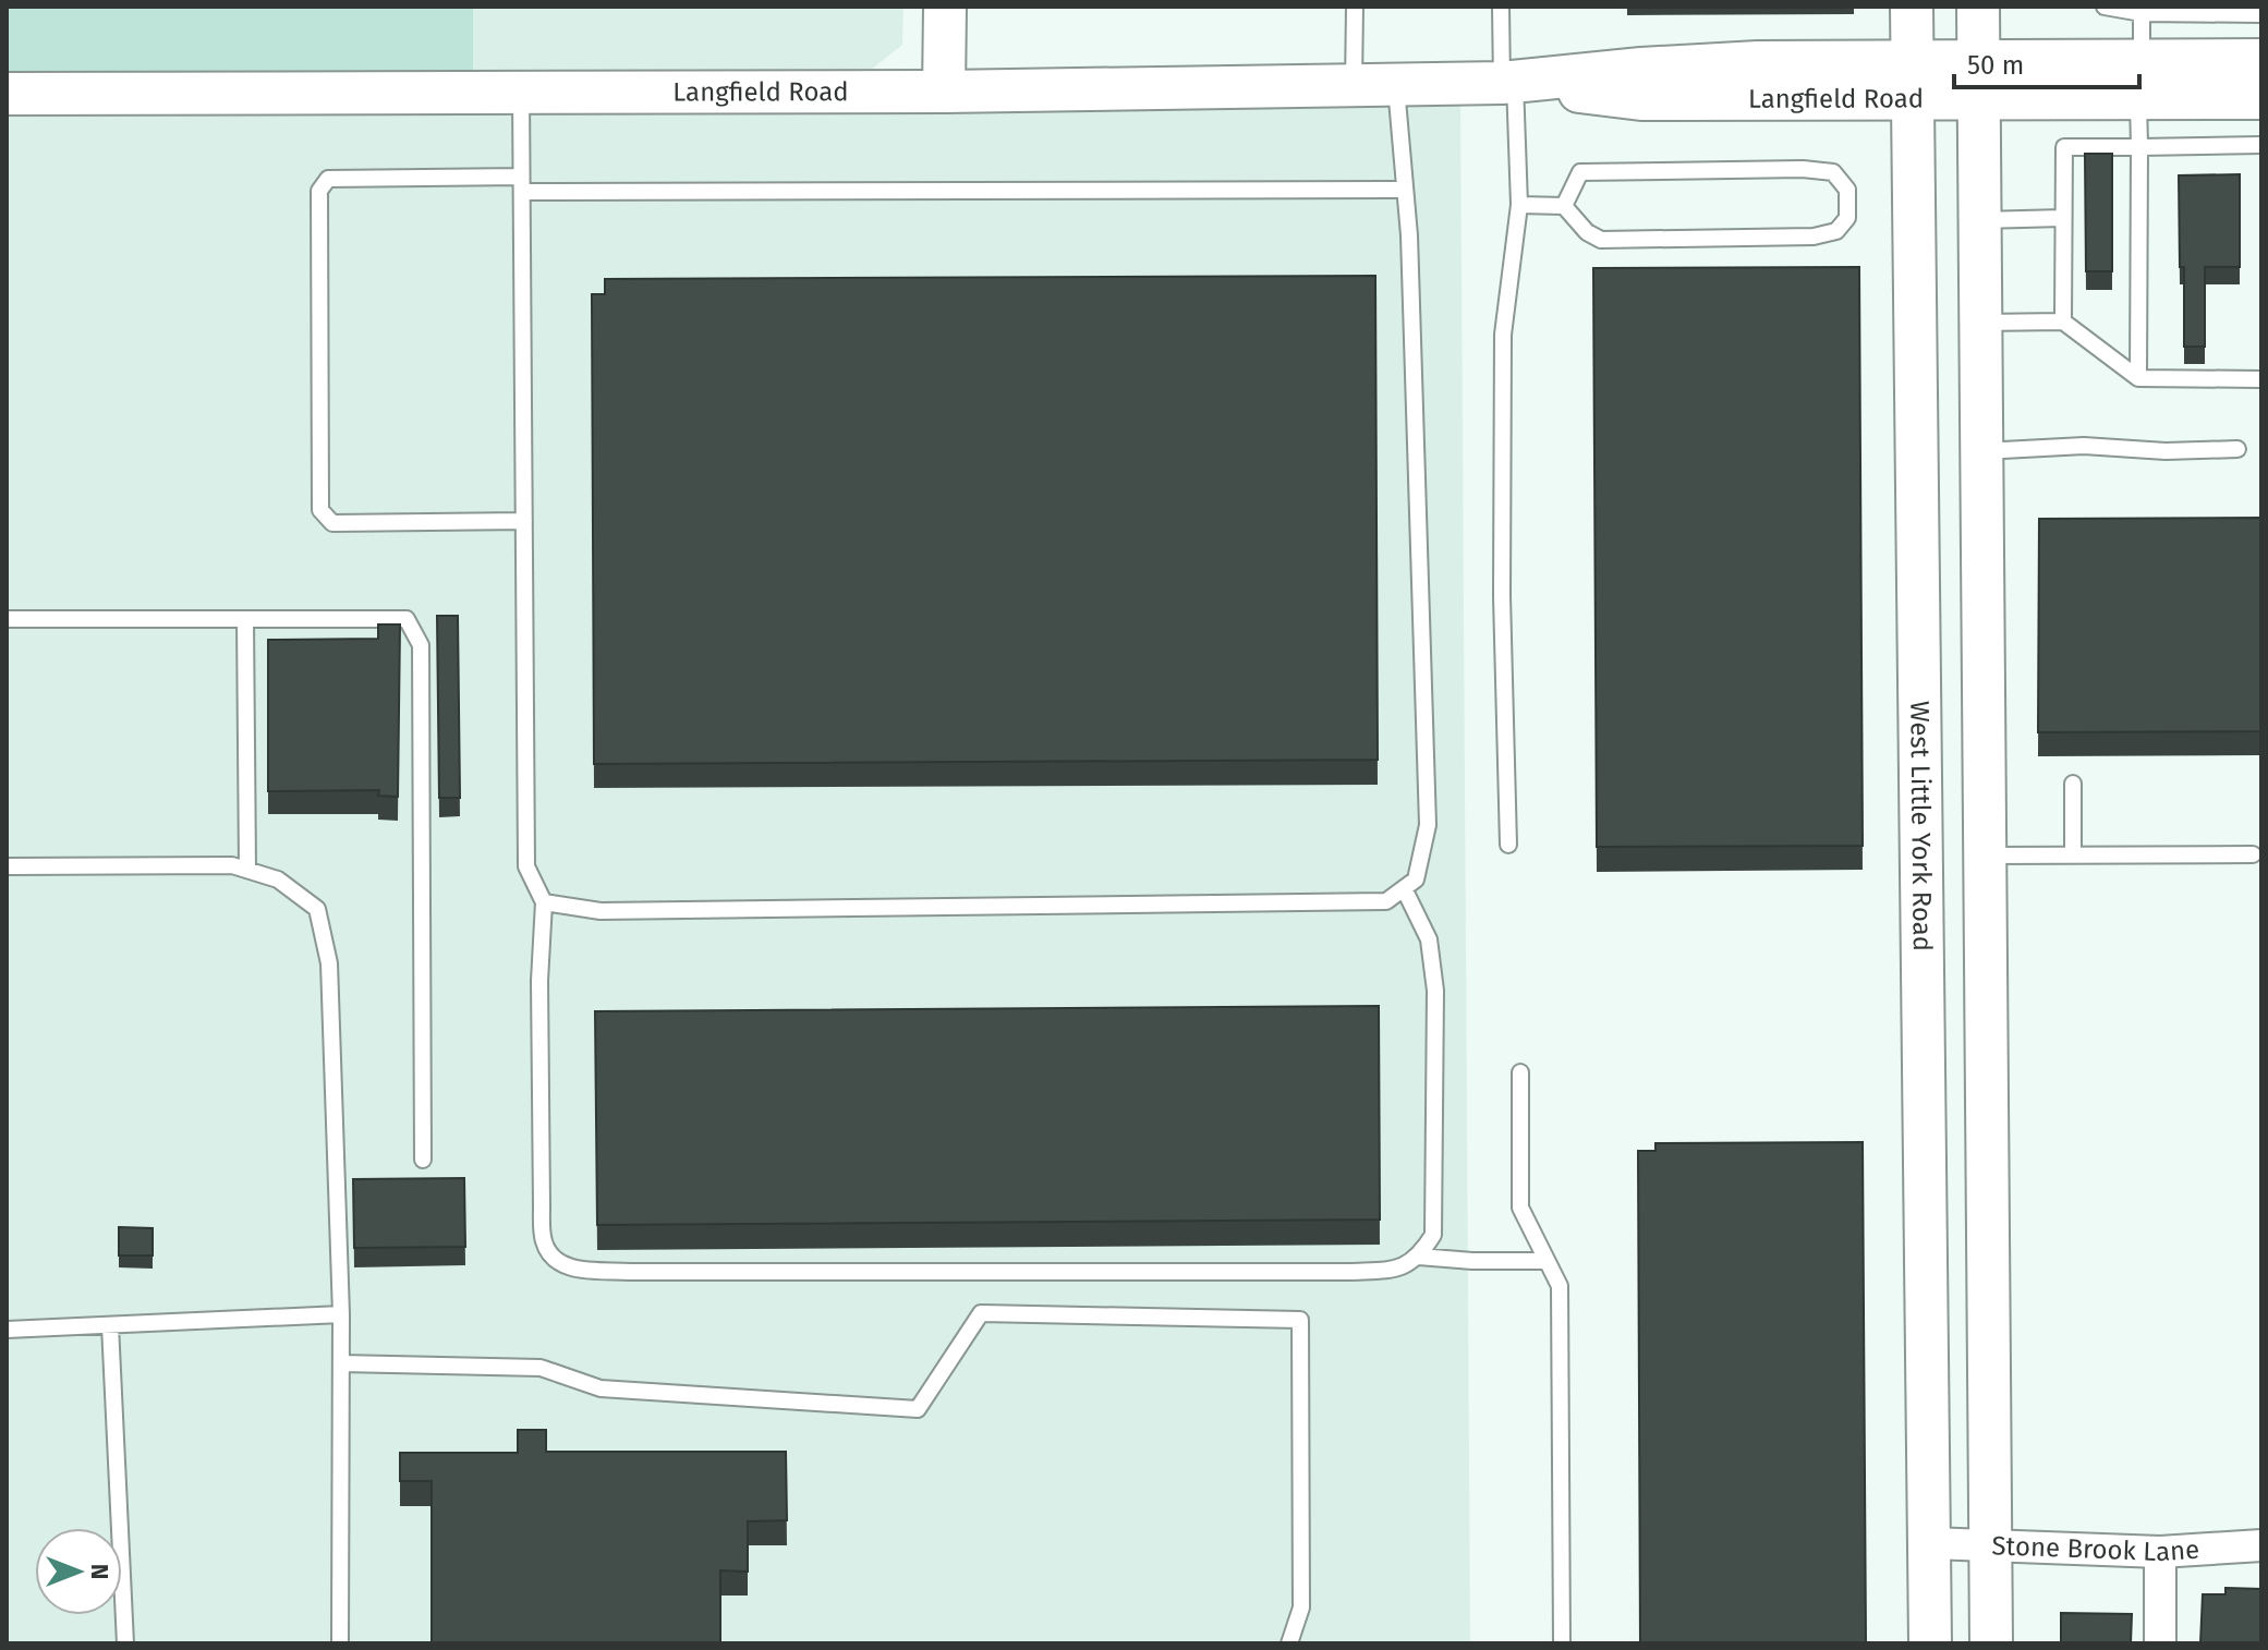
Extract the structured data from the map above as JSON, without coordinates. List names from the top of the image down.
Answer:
{
  "streets": {
    "main road": ["Langfield Road", "West Little York Road"],
    "street": ["Stone Brook Lane"]
  },
  "crossings": [
    ["Langfield Road", "West Little York Road"],
    ["West Little York Road", "Stone Brook Lane"]
  ],
  "scale_bar": "50 m",
  "north": "right"
}
